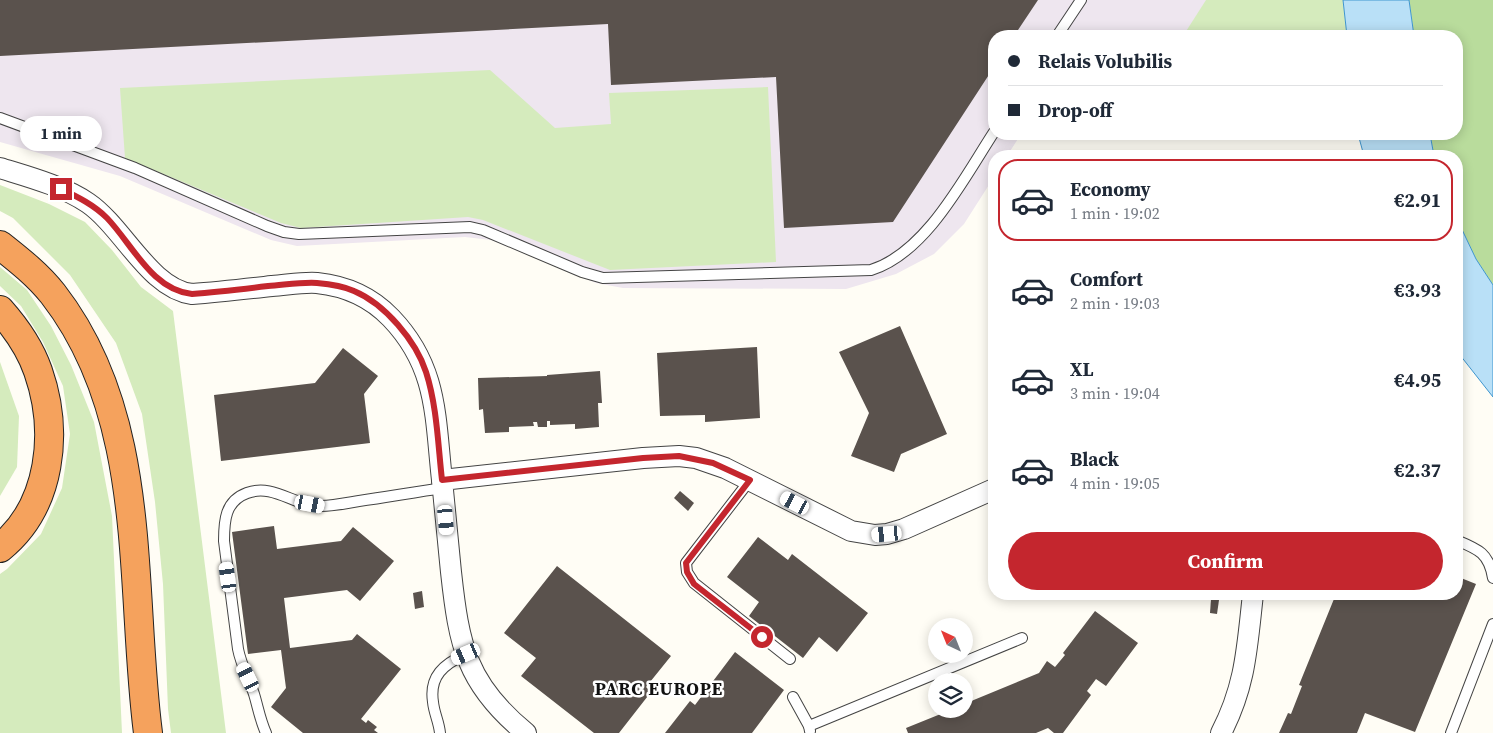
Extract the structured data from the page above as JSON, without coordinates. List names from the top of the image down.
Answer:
{
  "districts": ["PARC EUROPE"],
  "north": "top left",
  "page": {
    "banner": ["Relais Volubilis", "Drop-off"],
    "bubble": "1 min",
    "list": [
      {
        "name": "Economy",
        "note": "1 min · 19:02",
        "value": "€2.91"
      },
      {
        "name": "Comfort",
        "note": "2 min · 19:03",
        "value": "€3.93"
      },
      {
        "name": "XL",
        "note": "3 min · 19:04",
        "value": "€4.95"
      },
      {
        "name": "Black",
        "note": "4 min · 19:05",
        "value": "€2.37"
      }
    ],
    "buttons": "Confirm"
  }
}
